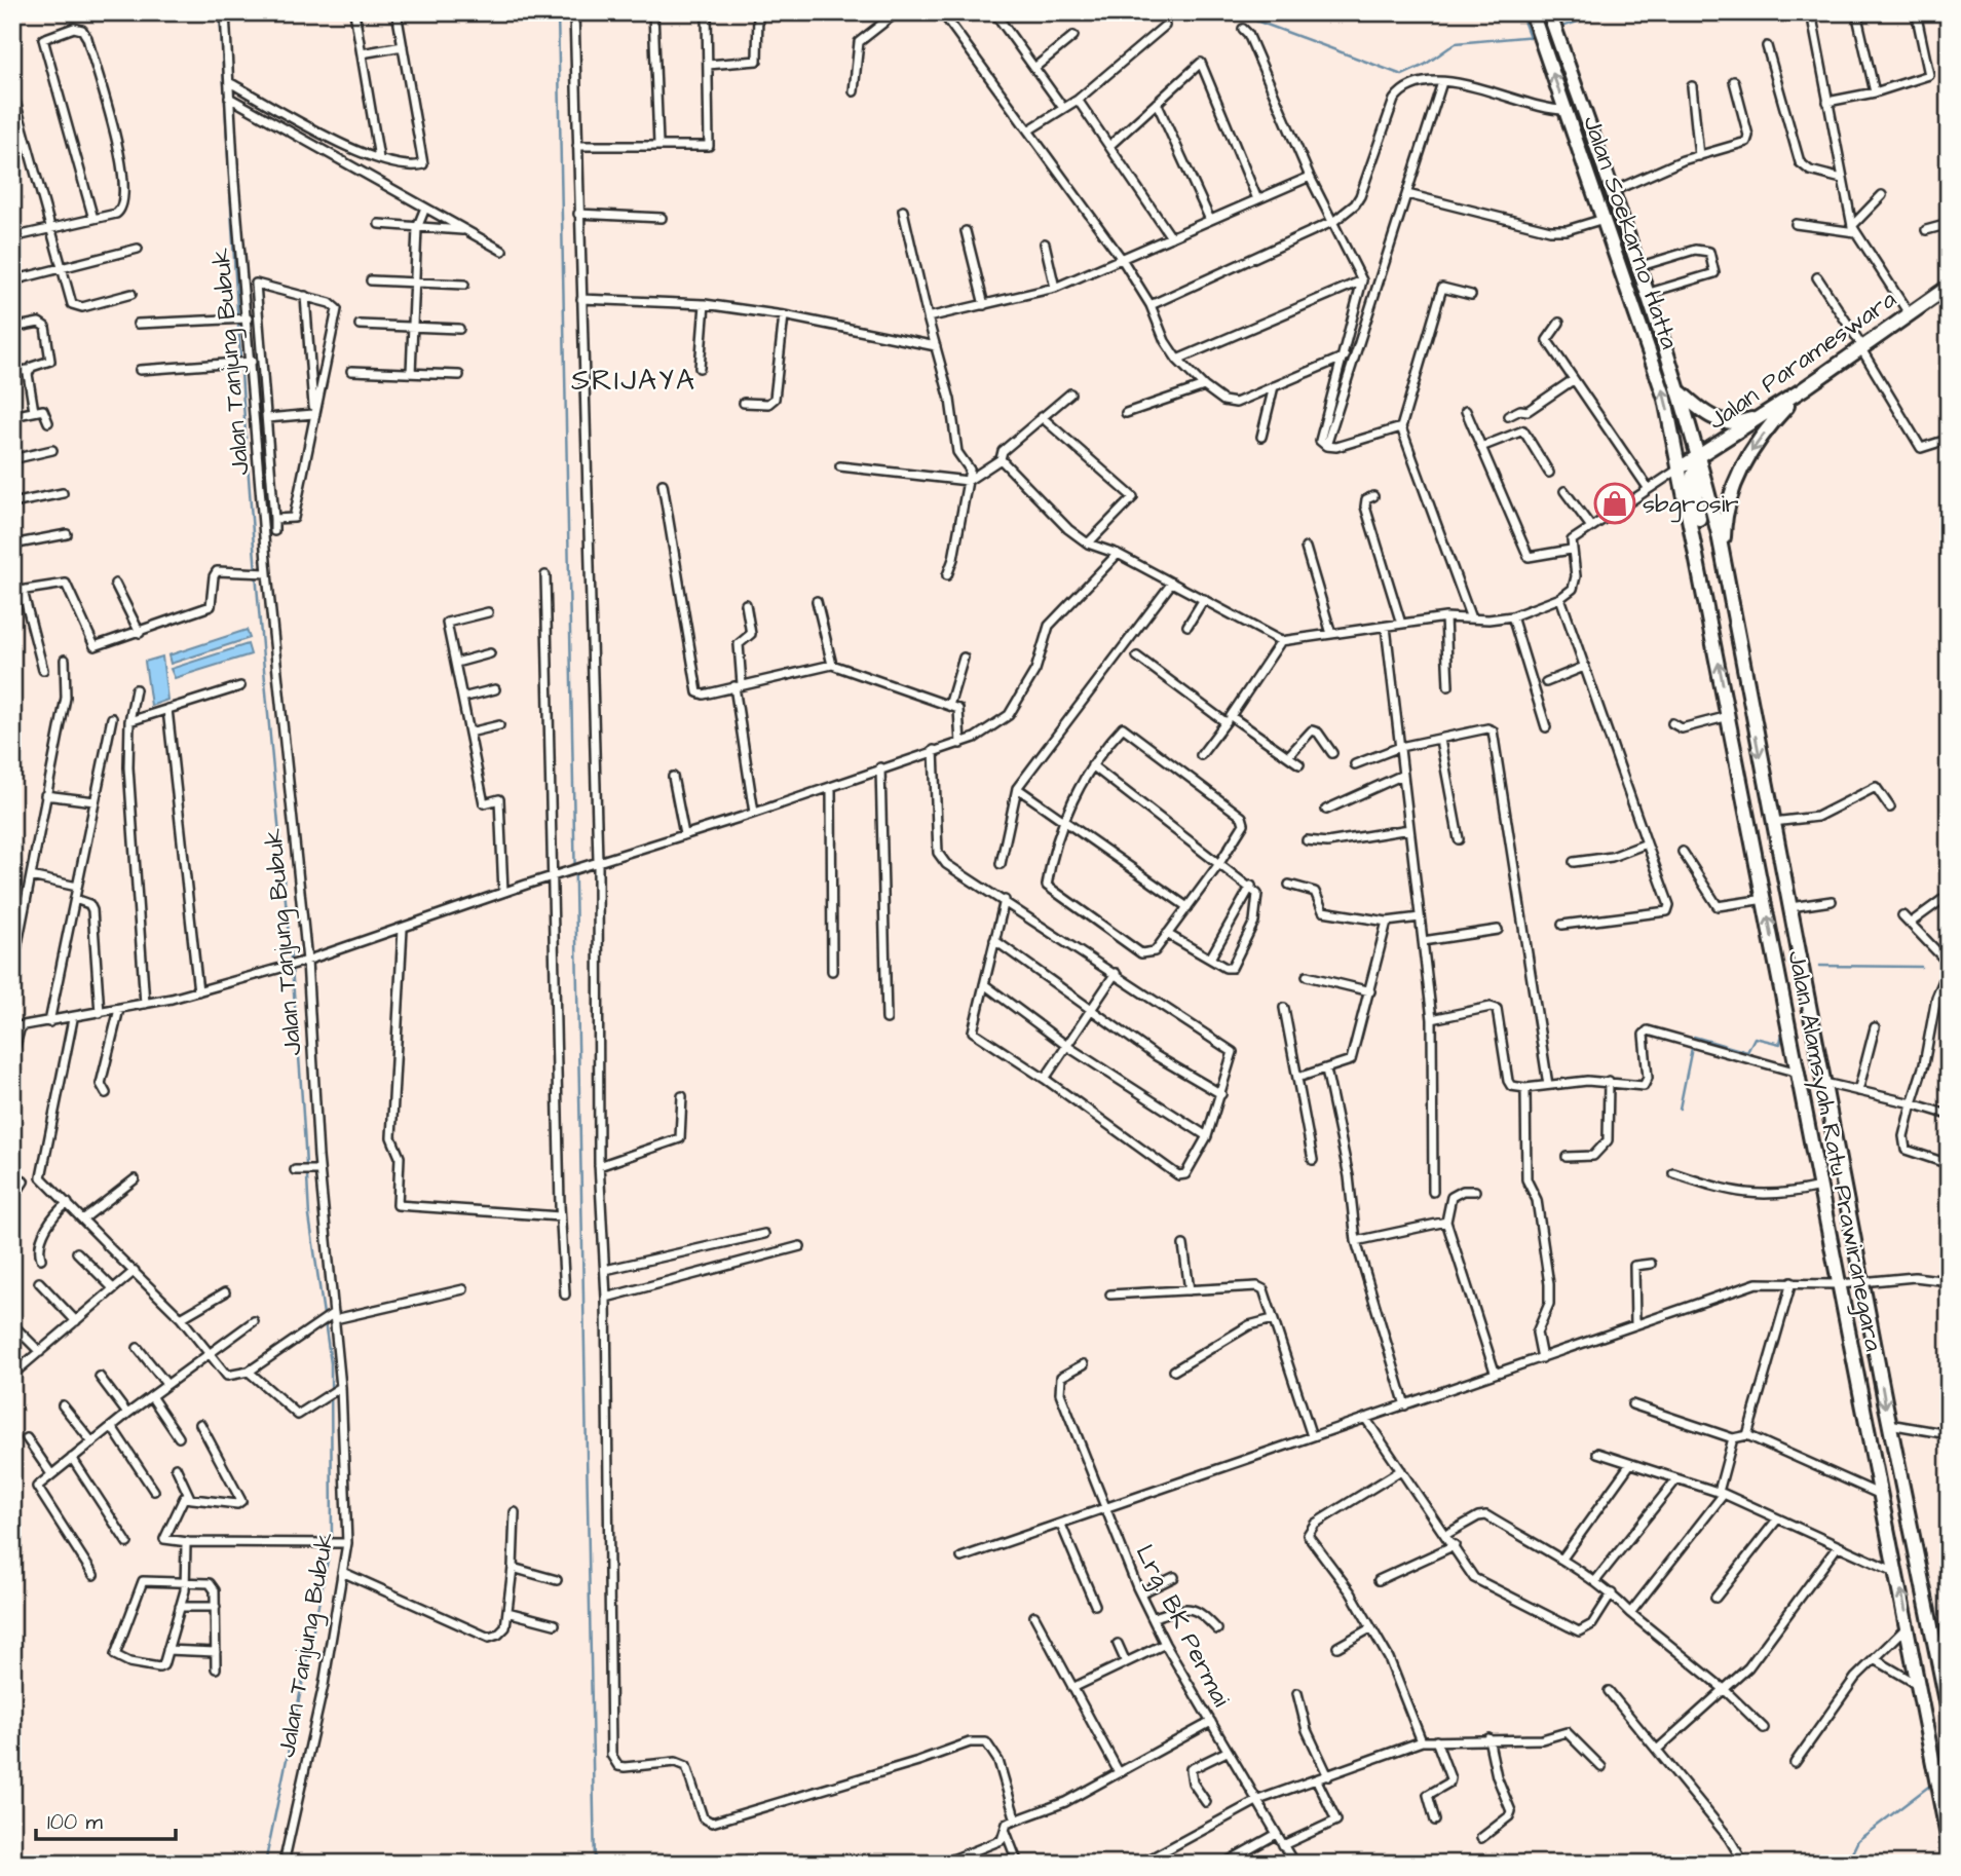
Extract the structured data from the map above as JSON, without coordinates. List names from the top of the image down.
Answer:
{
  "streets": {
    "highway": ["Jalan Soekarno Hatta", "Jalan Parameswara", "Jalan Alamsyah Ratu Prawiranegara"],
    "street": ["Jalan Tanjung Bubuk", "Lrg. BK Permai"]
  },
  "crossings": [
    ["Jalan Soekarno Hatta", "Jalan Parameswara"],
    ["Jalan Soekarno Hatta", "Jalan Alamsyah Ratu Prawiranegara"],
    ["Jalan Parameswara", "Jalan Alamsyah Ratu Prawiranegara"]
  ],
  "districts": ["SRIJAYA"],
  "places": {
    "shop": ["sbgrosir"]
  },
  "scale_bar": "100 m"
}
